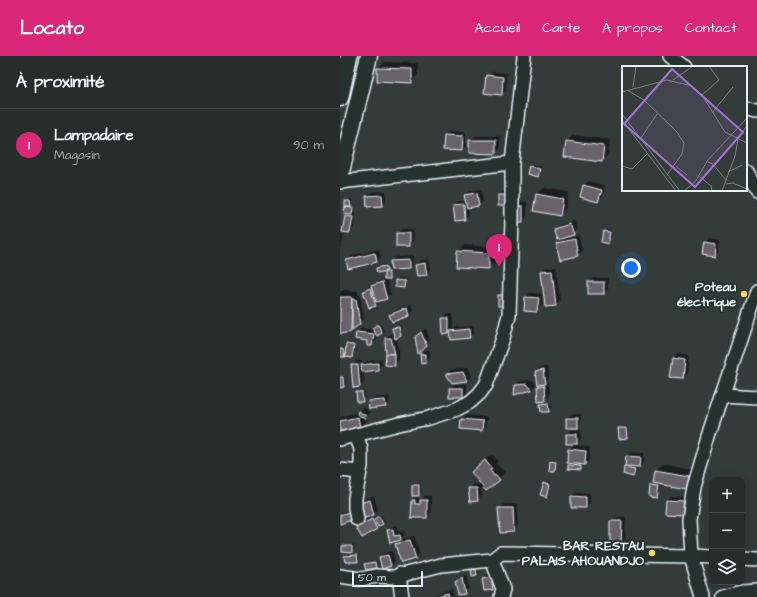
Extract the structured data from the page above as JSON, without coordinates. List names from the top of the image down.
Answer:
{
  "places": ["Poteau électrique", "BAR RESTAU PALAIS AHOUANDJO"],
  "scale_bar": "50 m",
  "page": {
    "header": "Locato",
    "nav": [
      "Accueil",
      "Carte",
      "À propos",
      "Contact"
    ],
    "heading": "À proximité",
    "list": [
      {
        "mark": "1",
        "name": "Lampadaire",
        "note": "Magasin",
        "value": "90 m"
      }
    ],
    "pins": "1",
    "map_buttons": ["+", "−"],
    "scale": "50 m"
  }
}
